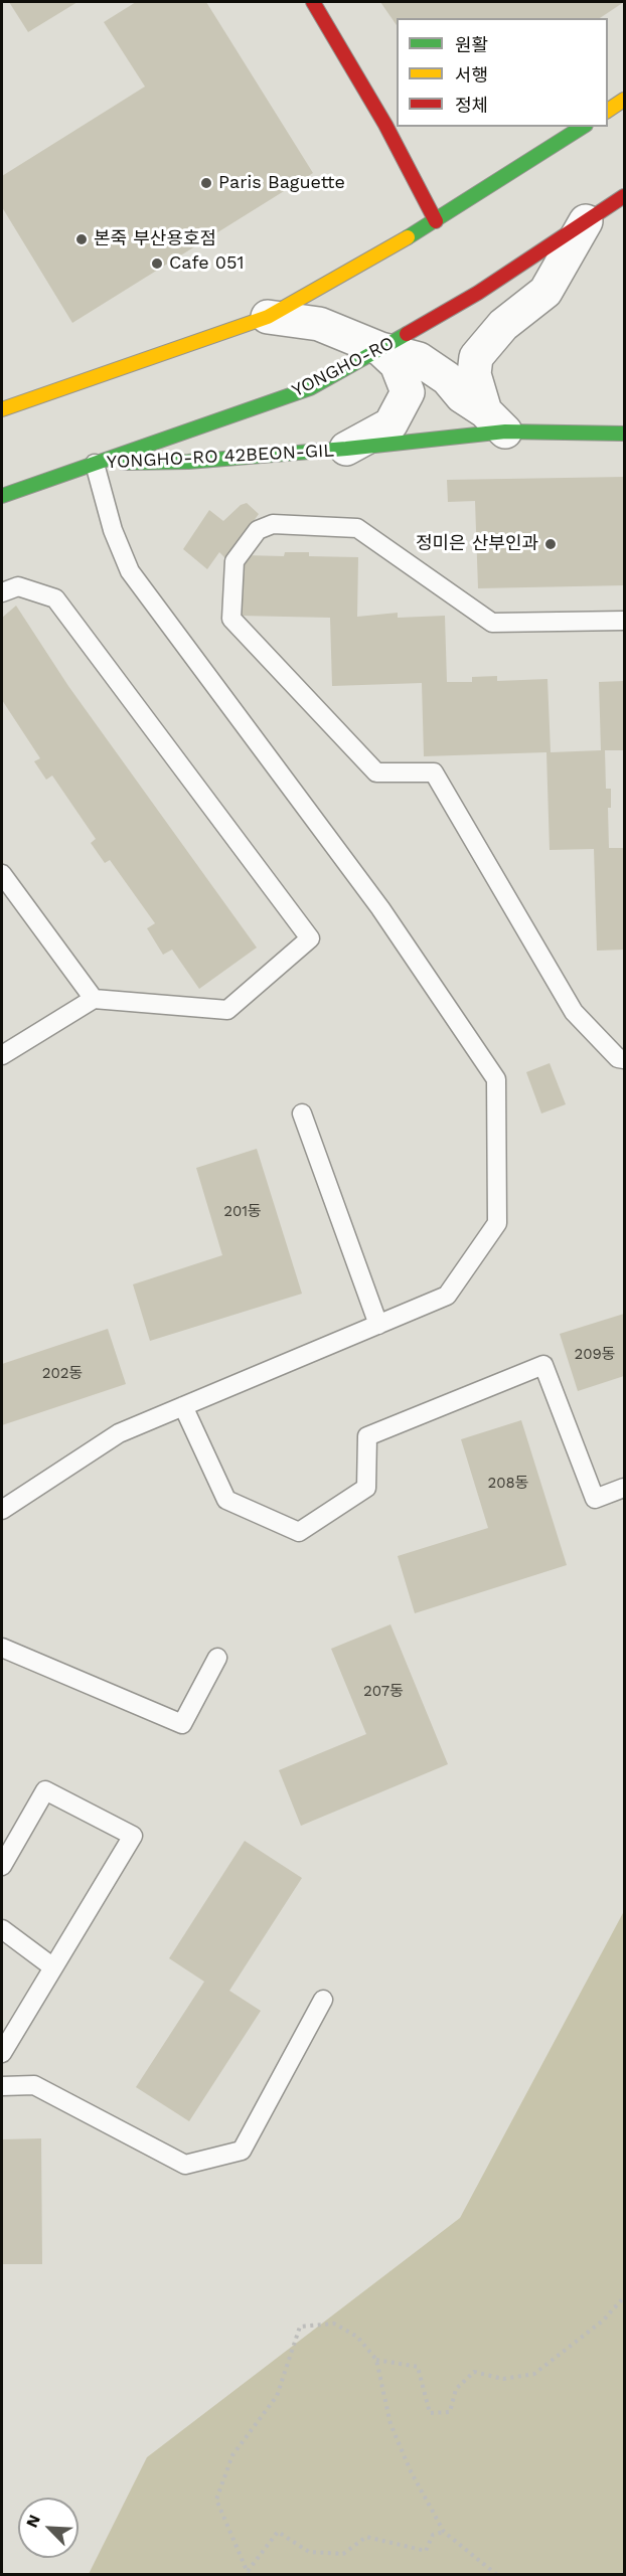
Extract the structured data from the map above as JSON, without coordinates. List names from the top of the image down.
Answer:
{
  "streets": {
    "main road": ["YONGHO-RO", "YONGHO-RO 42BEON-GIL"]
  },
  "crossings": [
    ["YONGHO-RO", "YONGHO-RO 42BEON-GIL"]
  ],
  "places": [
    "Paris Baguette",
    "본죽 부산용호점",
    "Cafe 051",
    "정미은 산부인과"
  ],
  "house_numbers": [
    "201동",
    "209동",
    "202동",
    "208동",
    "207동"
  ],
  "legend": ["원활", "서행", "정체"],
  "north": "top left"
}
